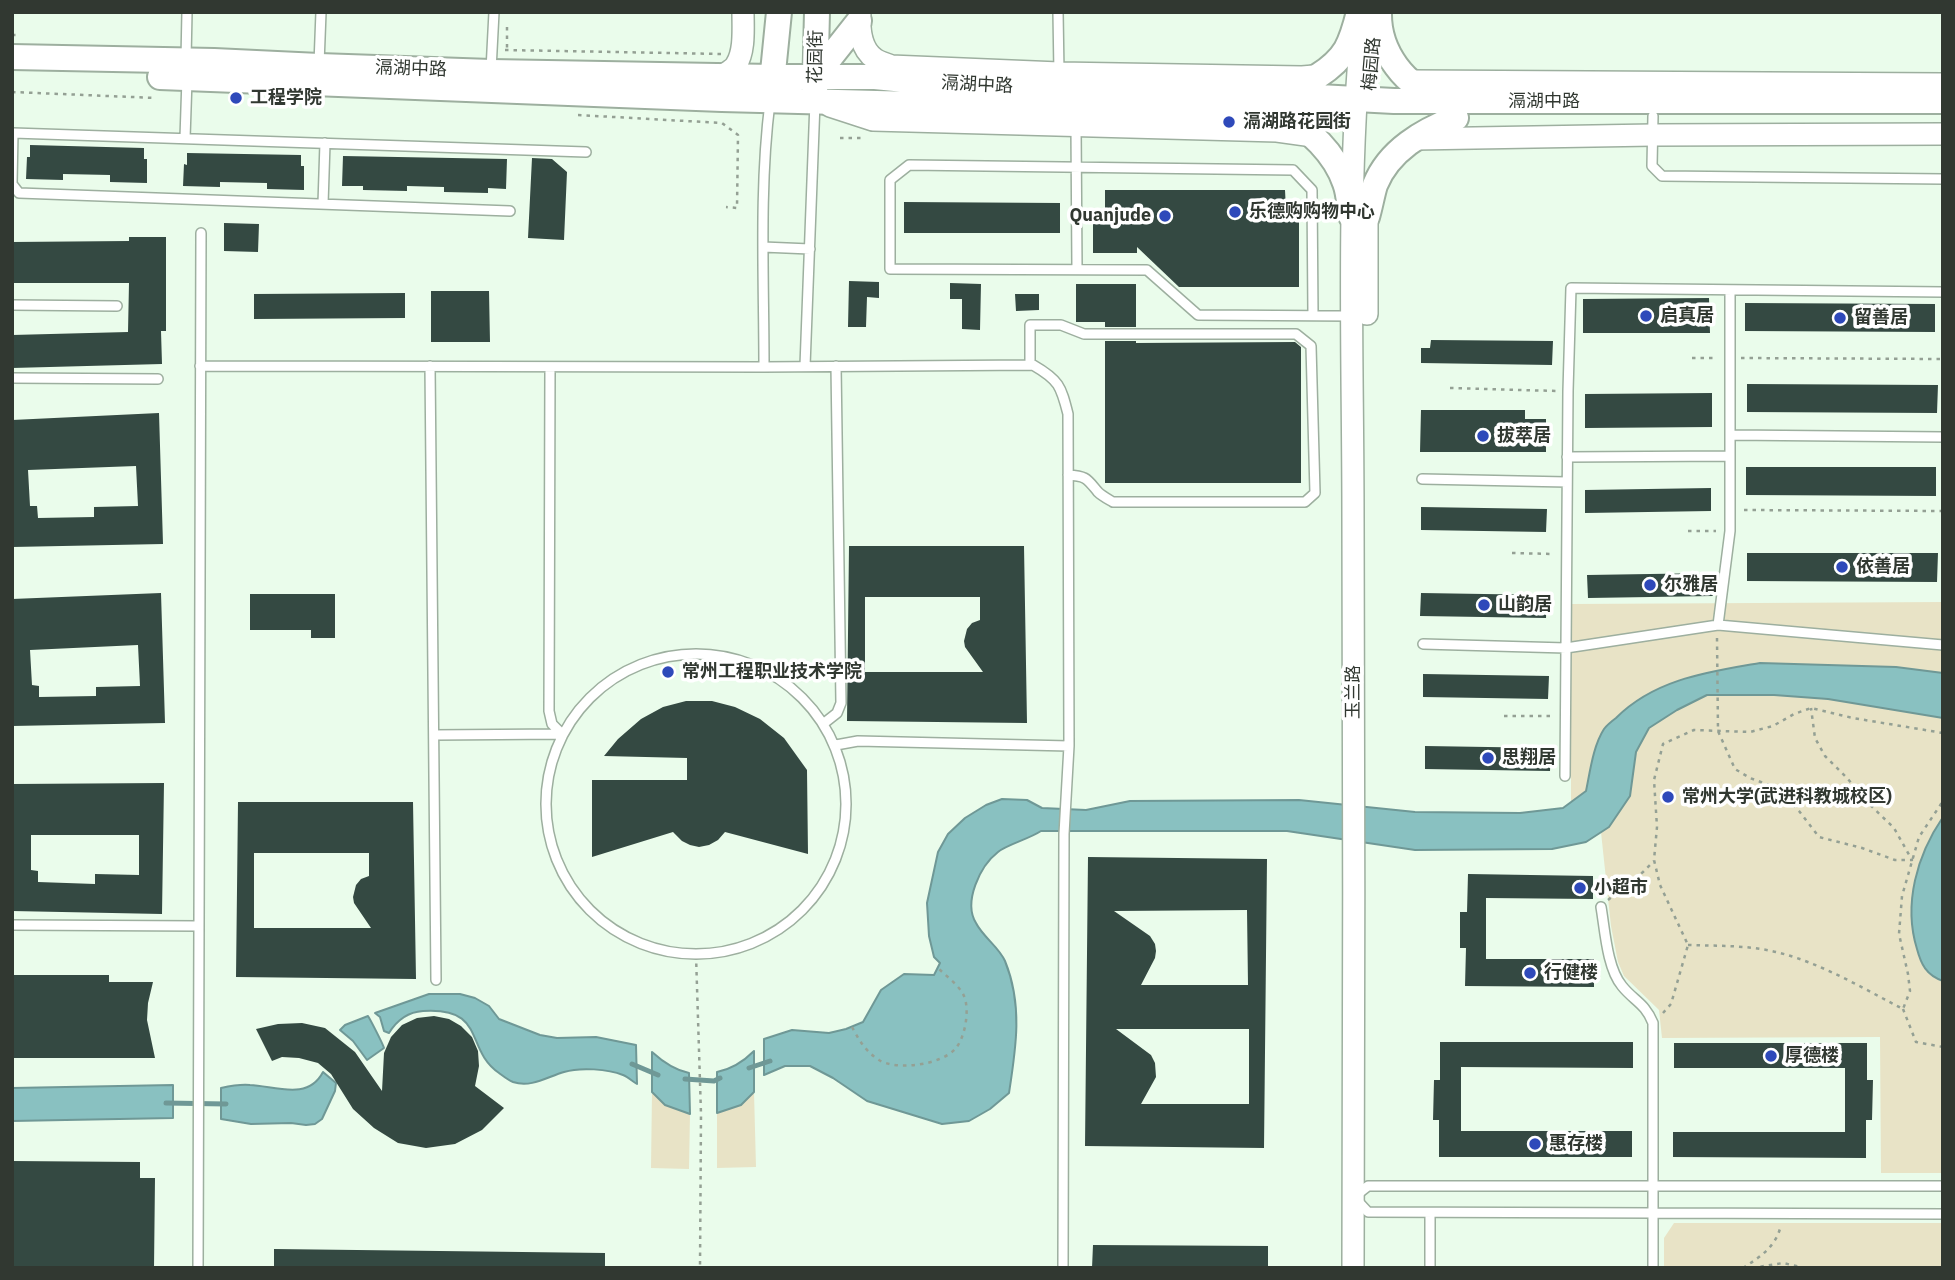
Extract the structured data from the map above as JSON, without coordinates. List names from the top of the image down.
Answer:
{
  "streets": {
    "main road": ["花园街", "滆湖中路"],
    "street": ["梅园路", "玉兰路"]
  },
  "crossings": [
    ["花园街", "滆湖中路"],
    ["梅园路", "滆湖中路"],
    ["梅园路", "玉兰路"],
    ["滆湖中路", "玉兰路"]
  ],
  "places": [
    "工程学院",
    "滆湖路花园街",
    "乐德购购物中心",
    "Quanjude",
    "启真居",
    "留善居",
    "拔萃居",
    "依善居",
    "尔雅居",
    "山韵居",
    "常州工程职业技术学院",
    "思翔居",
    "常州大学(武进科教城校区)",
    "小超市",
    "行健楼",
    "厚德楼",
    "惠存楼"
  ]
}
